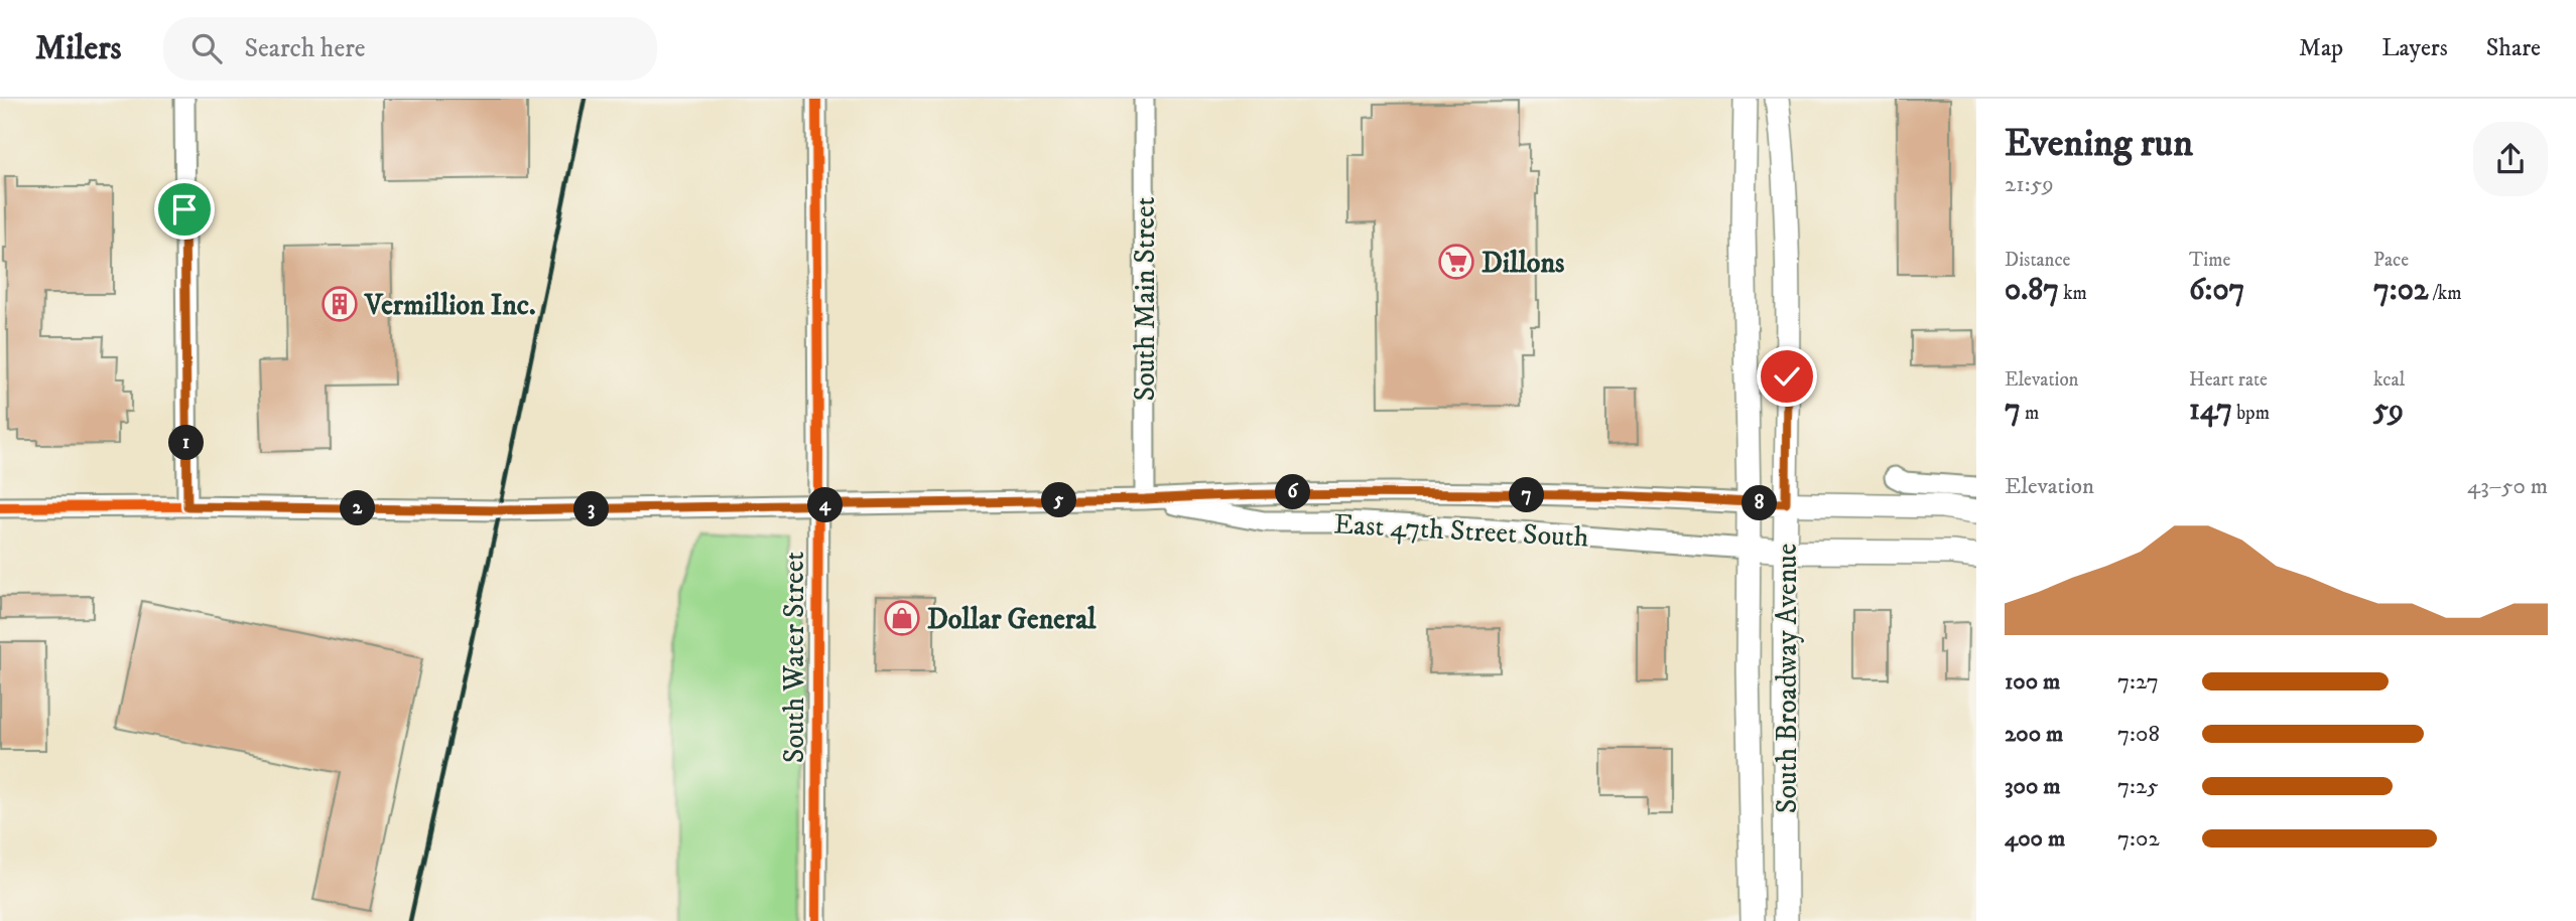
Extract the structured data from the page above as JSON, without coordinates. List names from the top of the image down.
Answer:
{
  "streets": {
    "main road": ["East 47th Street South", "South Broadway Avenue"],
    "street": ["South Main Street", "South Water Street"]
  },
  "crossings": [
    ["South Main Street", "East 47th Street South"],
    ["East 47th Street South", "South Broadway Avenue"]
  ],
  "places": {
    "supermarket": ["Dillons"],
    "building": ["Vermillion Inc."],
    "shop": ["Dollar General"]
  },
  "page": {
    "header": "Milers",
    "search": "Search here",
    "nav": ["Map", "Layers", "Share"],
    "heading": ["Evening run", "21:59"],
    "stats": [
      ["Distance", "0.87 km"],
      ["Time", "6:07"],
      ["Pace", "7:02 /km"],
      ["Elevation", "7 m"],
      ["Heart rate", "147 bpm"],
      ["kcal", "59"]
    ],
    "pins": [
      "1",
      "6",
      "7",
      "5",
      "8",
      "4",
      "2",
      "3"
    ],
    "chart": ["Elevation", "43–50 m"],
    "list": [
      {
        "name": "100 m",
        "note": "7:27"
      },
      {
        "name": "200 m",
        "note": "7:08"
      },
      {
        "name": "300 m",
        "note": "7:25"
      },
      {
        "name": "400 m",
        "note": "7:02"
      }
    ]
  }
}
